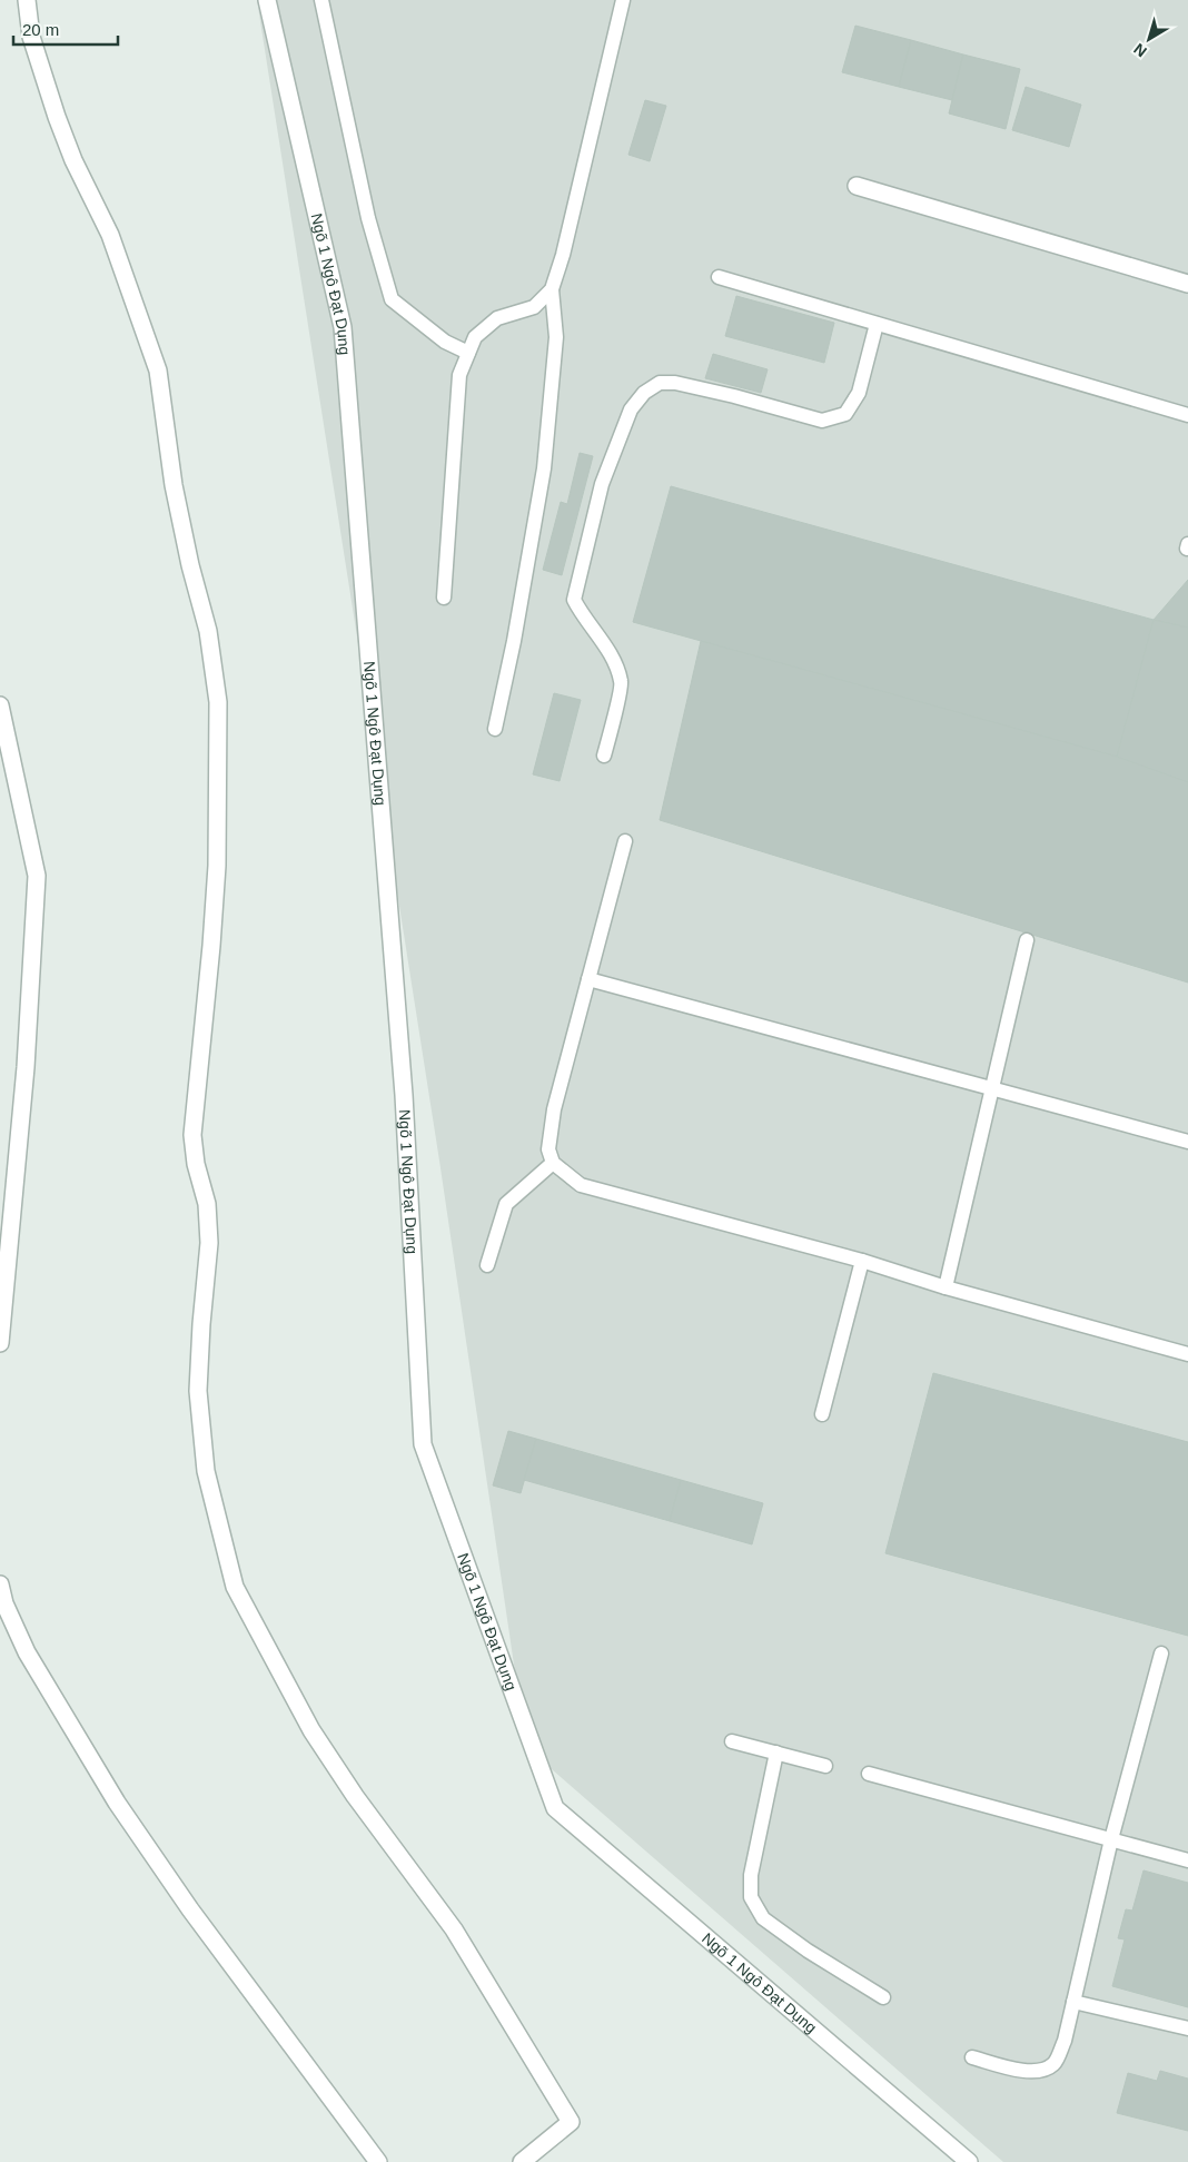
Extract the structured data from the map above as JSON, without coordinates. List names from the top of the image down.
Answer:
{
  "streets": {
    "street": ["Ngõ 1 Ngô Đạt Dụng"]
  },
  "scale_bar": "20 m",
  "north": "bottom left"
}
